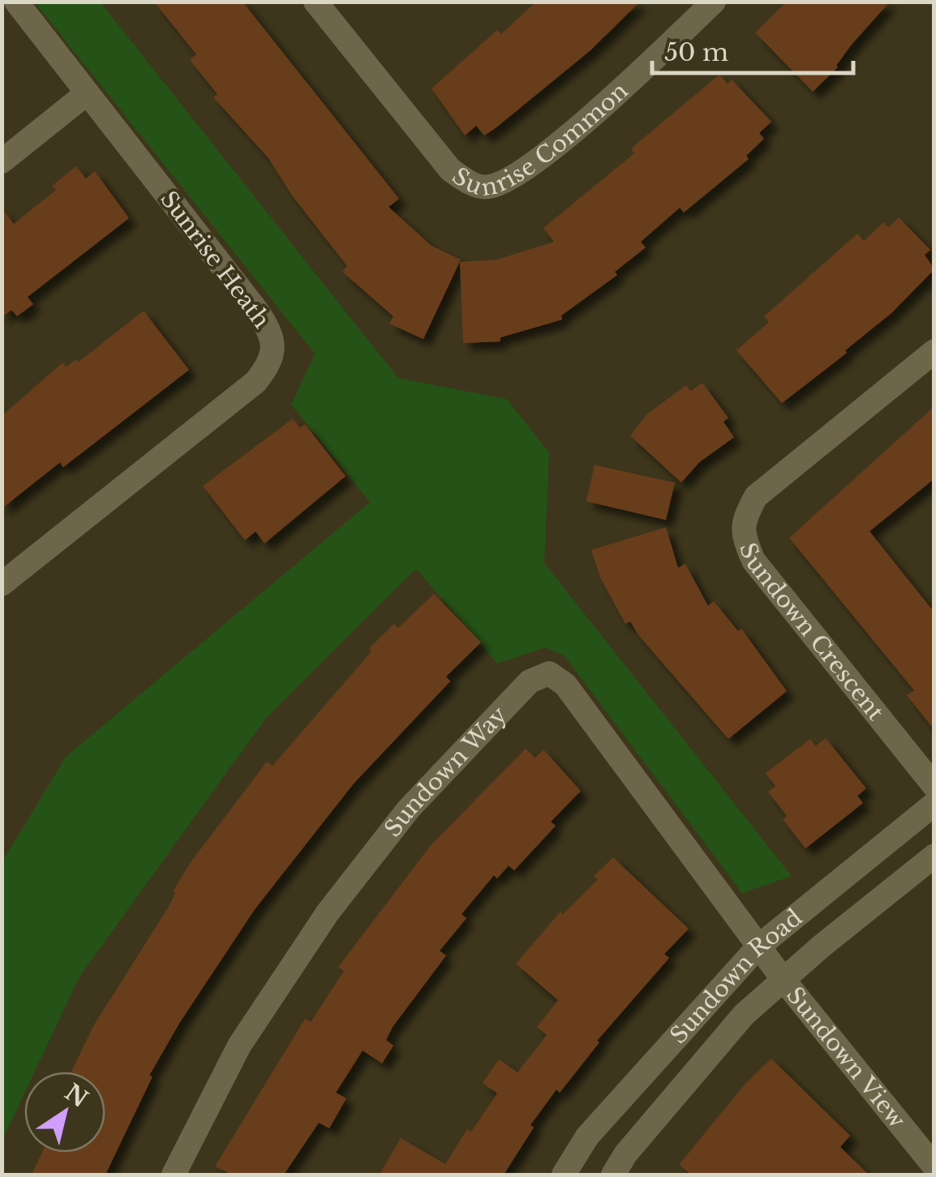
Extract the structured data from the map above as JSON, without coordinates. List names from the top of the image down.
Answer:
{
  "streets": {
    "street": [
      "Sunrise Common",
      "Sunrise Heath",
      "Sundown Crescent",
      "Sundown Way",
      "Sundown Road",
      "Sundown View"
    ]
  },
  "crossings": [
    ["Sundown Way", "Sundown Road"],
    ["Sundown Way", "Sundown View"],
    ["Sundown Road", "Sundown View"]
  ],
  "scale_bar": "50 m",
  "north": "top right"
}
